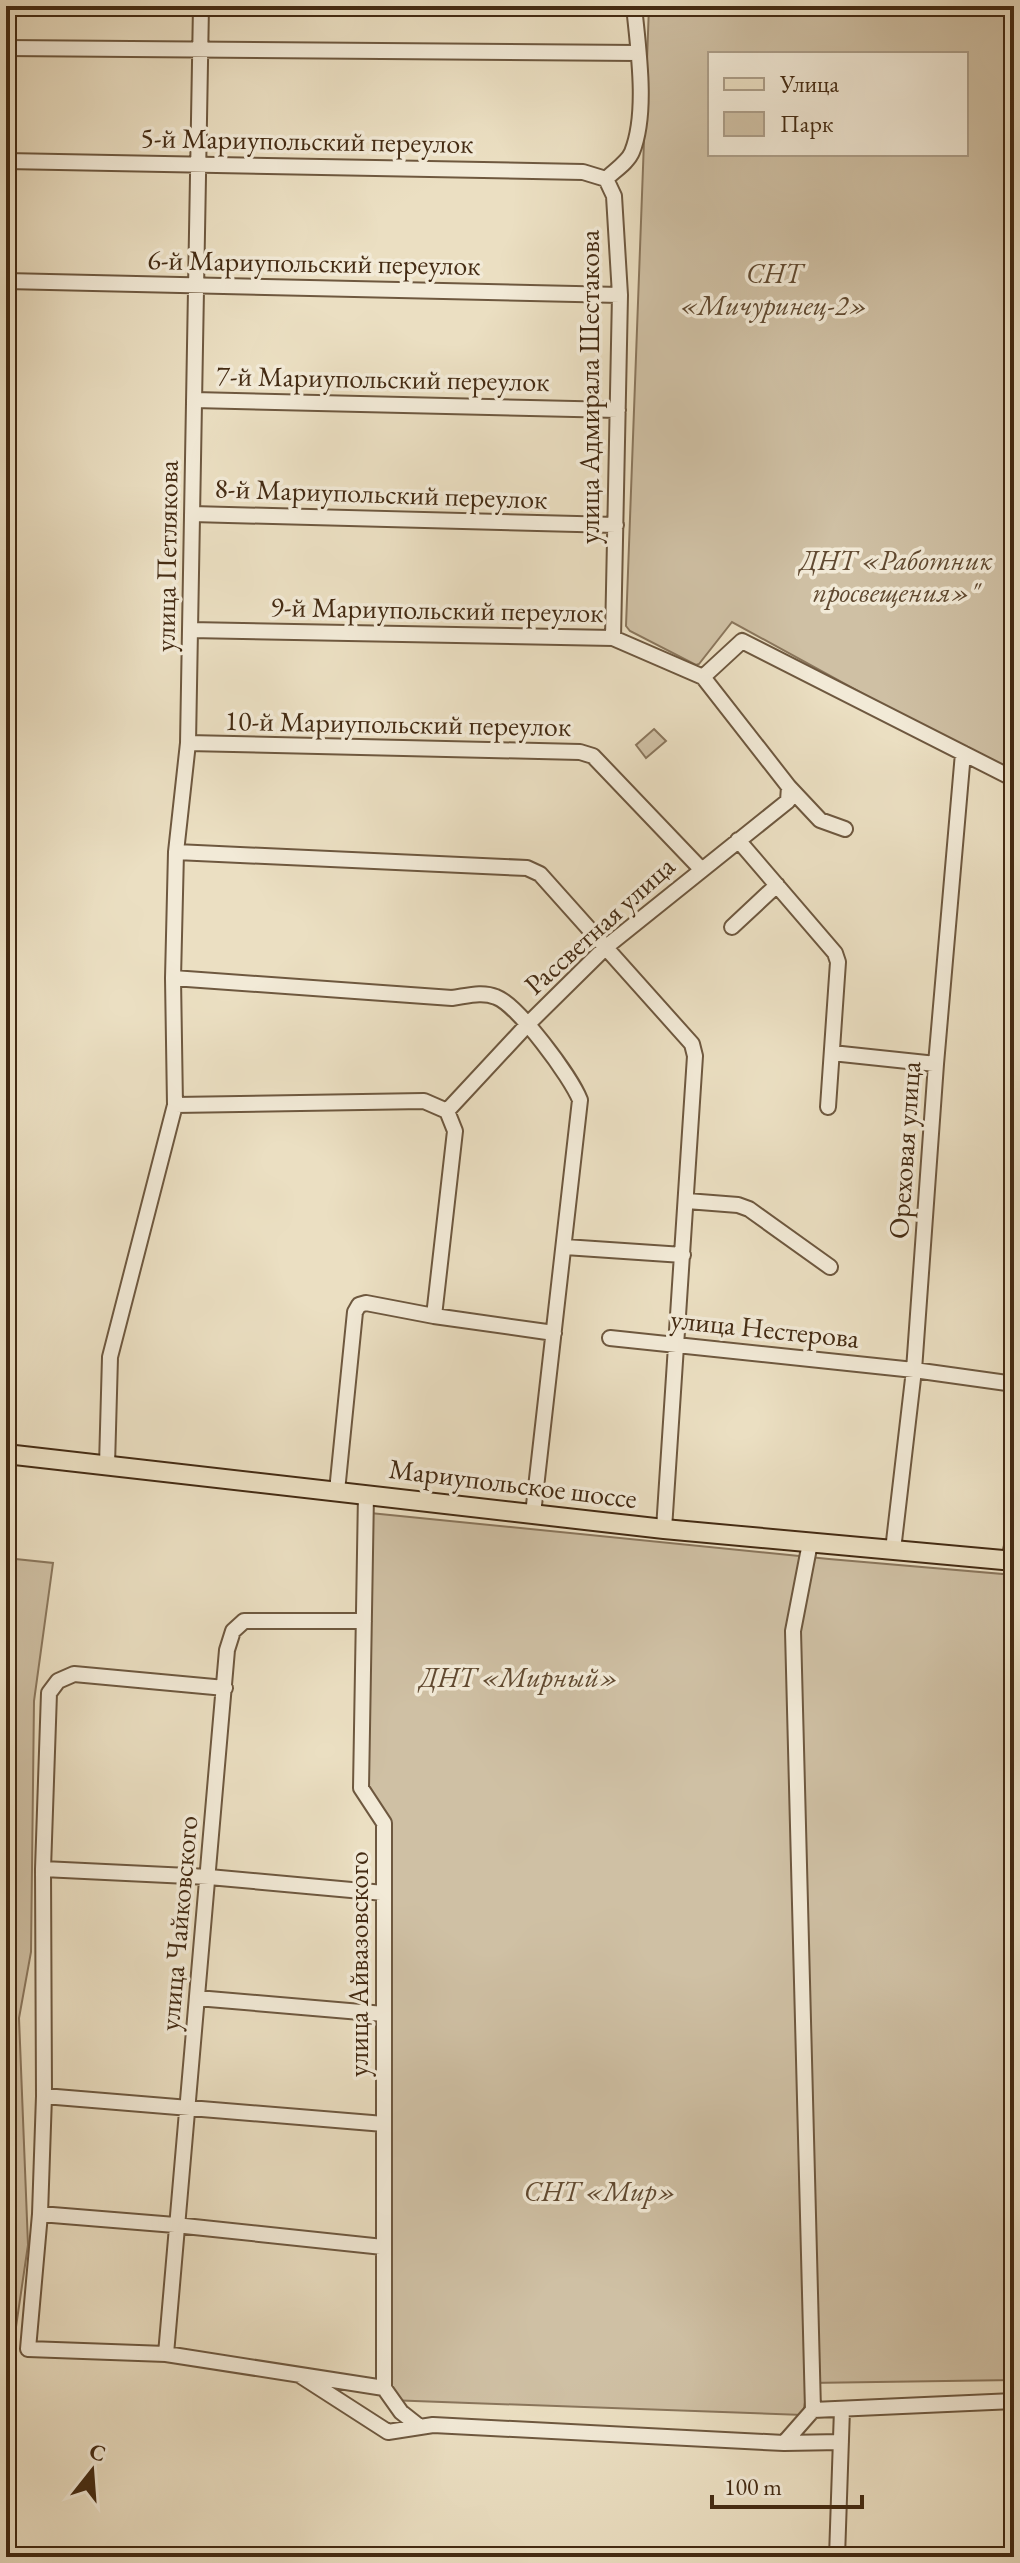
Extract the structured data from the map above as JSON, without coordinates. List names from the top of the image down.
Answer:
{
  "streets": {
    "main road": ["Мариупольское шоссе"],
    "street": [
      "5-й Мариупольский переулок",
      "6-й Мариупольский переулок",
      "7-й Мариупольский переулок",
      "улица Адмирала Шестакова",
      "8-й Мариупольский переулок",
      "улица Петлякова",
      "9-й Мариупольский переулок",
      "10-й Мариупольский переулок",
      "Рассветная улица",
      "Ореховая улица",
      "улица Нестерова",
      "улица Чайковского",
      "улица Айвазовского"
    ]
  },
  "crossings": [
    ["5-й Мариупольский переулок", "улица Адмирала Шестакова"],
    ["5-й Мариупольский переулок", "улица Петлякова"],
    ["6-й Мариупольский переулок", "улица Адмирала Шестакова"],
    ["6-й Мариупольский переулок", "улица Петлякова"],
    ["7-й Мариупольский переулок", "улица Адмирала Шестакова"],
    ["7-й Мариупольский переулок", "улица Петлякова"],
    ["улица Адмирала Шестакова", "8-й Мариупольский переулок"],
    ["улица Адмирала Шестакова", "9-й Мариупольский переулок"],
    ["8-й Мариупольский переулок", "улица Петлякова"],
    ["улица Петлякова", "9-й Мариупольский переулок"],
    ["улица Петлякова", "10-й Мариупольский переулок"],
    ["улица Петлякова", "Мариупольское шоссе"],
    ["9-й Мариупольский переулок", "Рассветная улица"],
    ["10-й Мариупольский переулок", "Рассветная улица"],
    ["Ореховая улица", "улица Нестерова"],
    ["Ореховая улица", "Мариупольское шоссе"],
    ["Мариупольское шоссе", "улица Айвазовского"],
    ["улица Чайковского", "улица Айвазовского"]
  ],
  "parks": [
    "СНТ «Мичуринец-2»",
    "ДНТ «Работник просвещения»\"",
    "ДНТ «Мирный»",
    "СНТ «Мир»"
  ],
  "legend": ["Улица", "Парк"],
  "scale_bar": "100 m",
  "north": "top"
}
